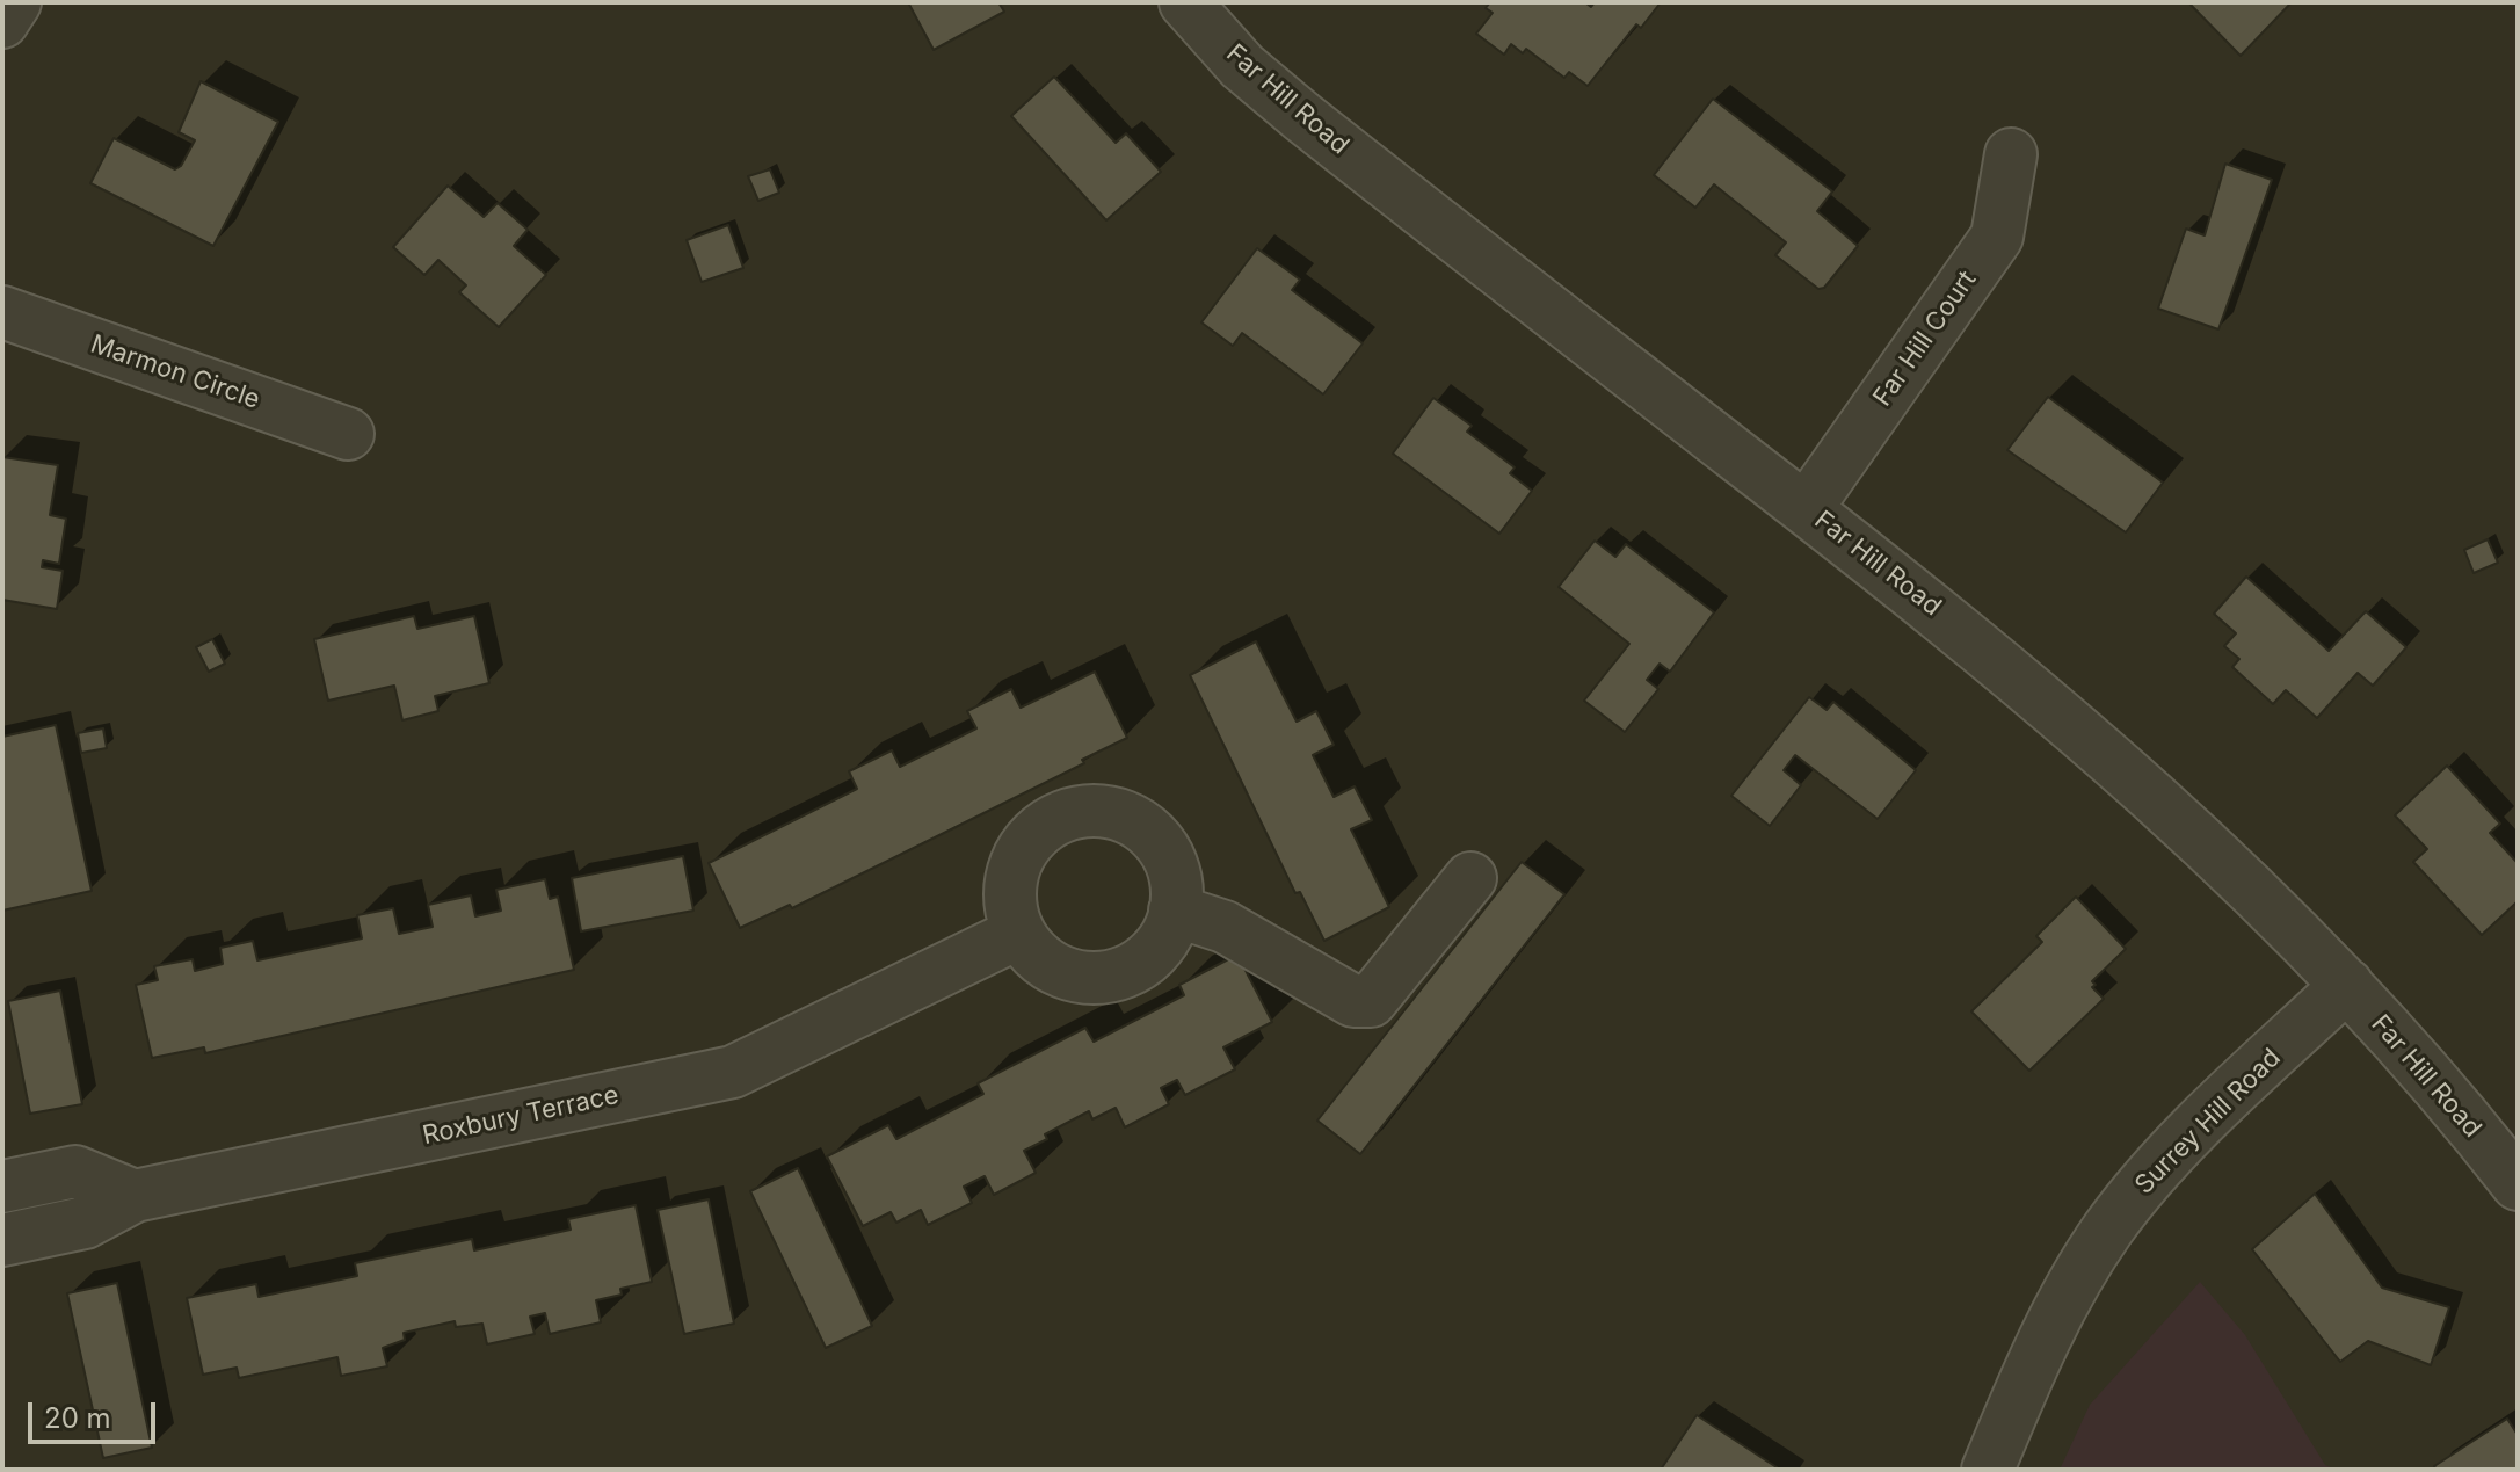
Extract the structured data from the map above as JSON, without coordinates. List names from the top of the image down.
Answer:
{
  "streets": {
    "street": [
      "Far Hill Road",
      "Far Hill Court",
      "Marmon Circle",
      "Roxbury Terrace",
      "Surrey Hill Road"
    ]
  },
  "crossings": [
    ["Far Hill Road", "Far Hill Court"],
    ["Far Hill Road", "Surrey Hill Road"]
  ],
  "scale_bar": "20 m"
}
